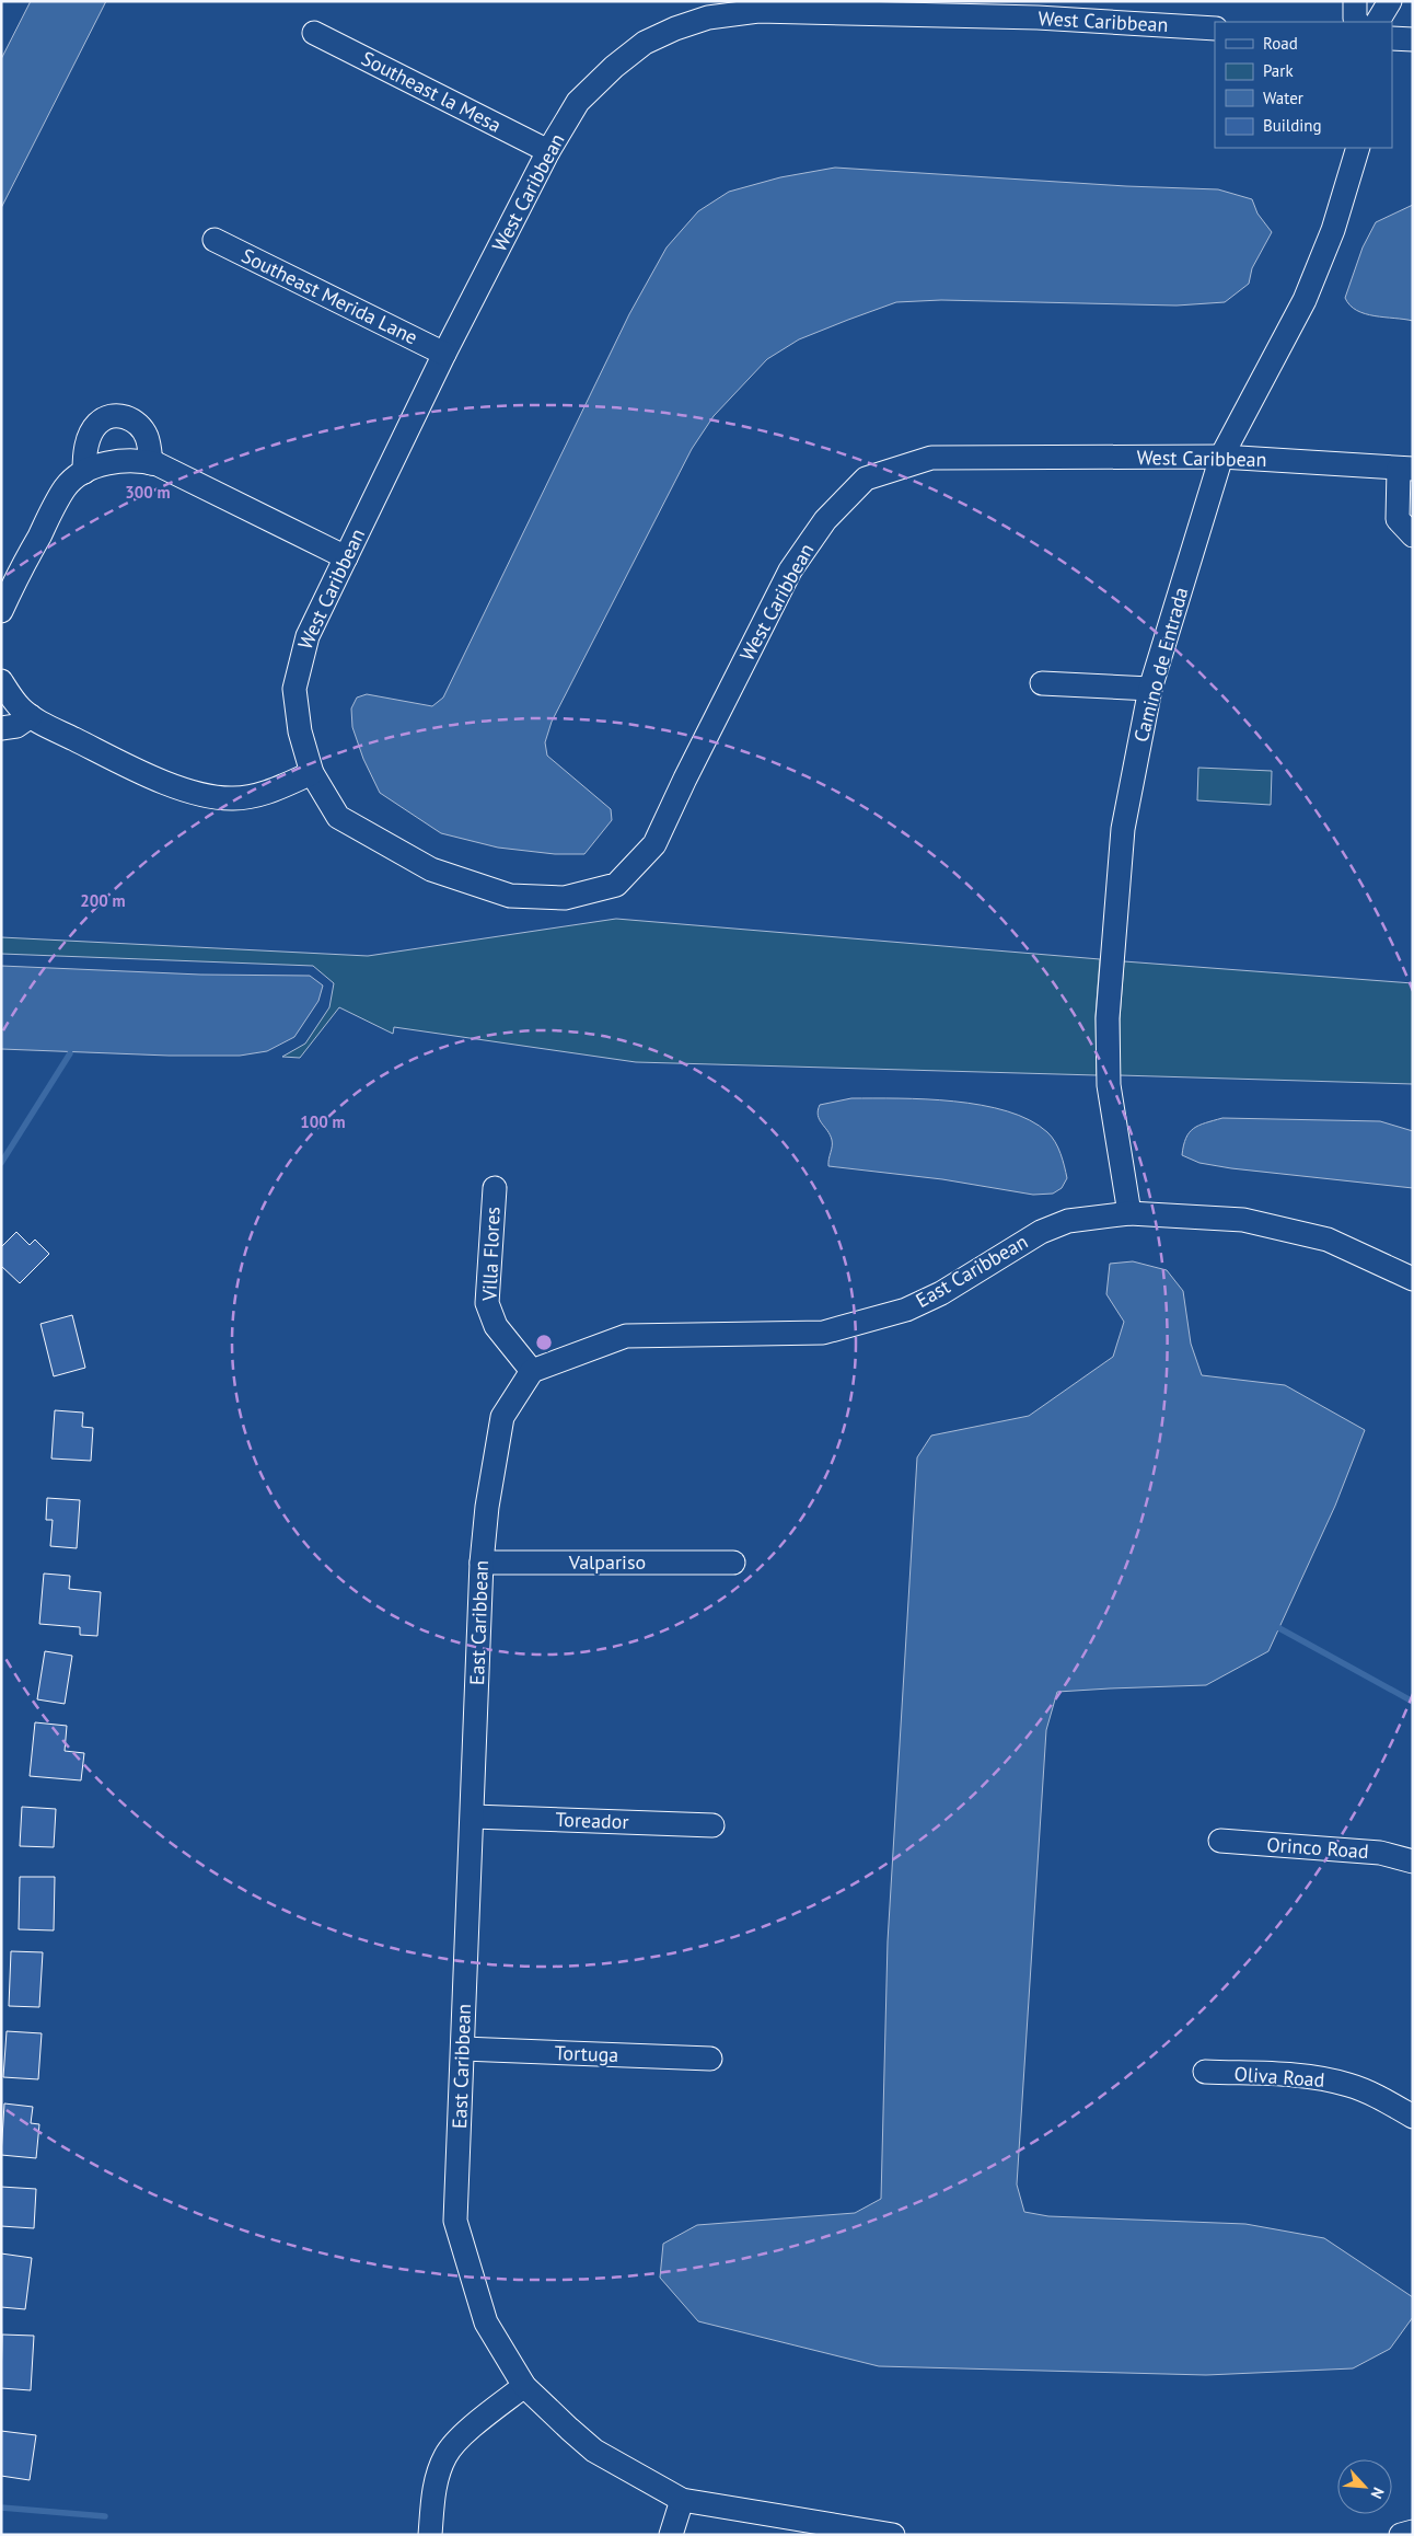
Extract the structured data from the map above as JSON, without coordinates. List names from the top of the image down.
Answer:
{
  "streets": {
    "street": [
      "West Caribbean",
      "Southeast la Mesa",
      "Southeast Merida Lane",
      "Camino de Entrada",
      "Villa Flores",
      "East Caribbean",
      "Valpariso",
      "Toreador",
      "Orinco Road",
      "Tortuga",
      "Oliva Road"
    ]
  },
  "crossings": [
    ["West Caribbean", "Southeast la Mesa"],
    ["West Caribbean", "Southeast Merida Lane"],
    ["West Caribbean", "Camino de Entrada"],
    ["Camino de Entrada", "East Caribbean"],
    ["Villa Flores", "East Caribbean"],
    ["East Caribbean", "Valpariso"],
    ["East Caribbean", "Toreador"],
    ["East Caribbean", "Tortuga"]
  ],
  "legend": [
    "Road",
    "Park",
    "Water",
    "Building"
  ],
  "north": "bottom right",
  "rings": ["300 m", "200 m", "100 m"]
}
